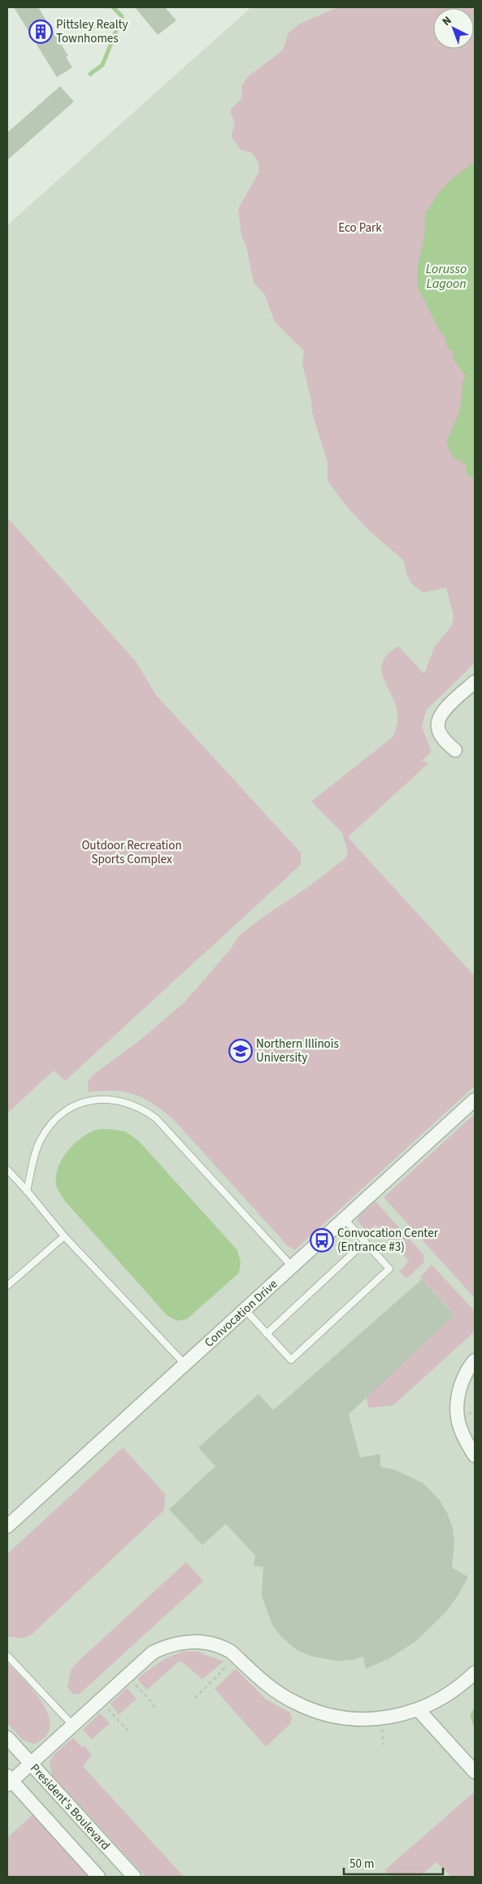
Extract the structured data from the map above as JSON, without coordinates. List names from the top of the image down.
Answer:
{
  "streets": {
    "street": ["Convocation Drive", "President's Boulevard"]
  },
  "water": ["Lorusso Lagoon"],
  "parks": ["Eco Park", "Outdoor Recreation Sports Complex"],
  "places": {
    "building": ["Pittsley Realty Townhomes"],
    "school or university": ["Northern Illinois University"],
    "bus stop": ["Convocation Center (Entrance #3)"]
  },
  "scale_bar": "50 m",
  "north": "top left"
}
